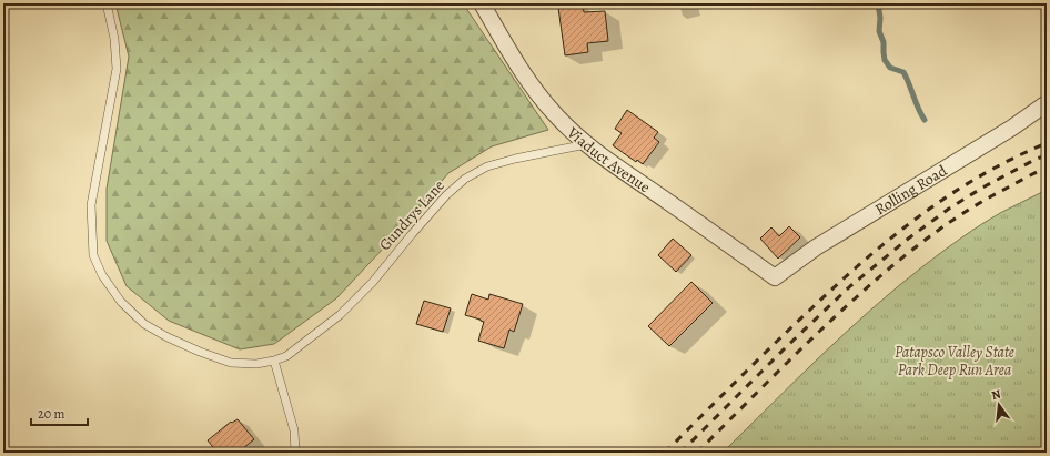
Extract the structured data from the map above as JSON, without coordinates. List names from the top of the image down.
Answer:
{
  "streets": {
    "street": ["Viaduct Avenue", "Rolling Road"],
    "lane": ["Gundrys Lane"]
  },
  "crossings": [
    ["Viaduct Avenue", "Rolling Road"],
    ["Viaduct Avenue", "Gundrys Lane"]
  ],
  "parks": ["Patapsco Valley State Park Deep Run Area"],
  "scale_bar": "20 m",
  "north": "top"
}
